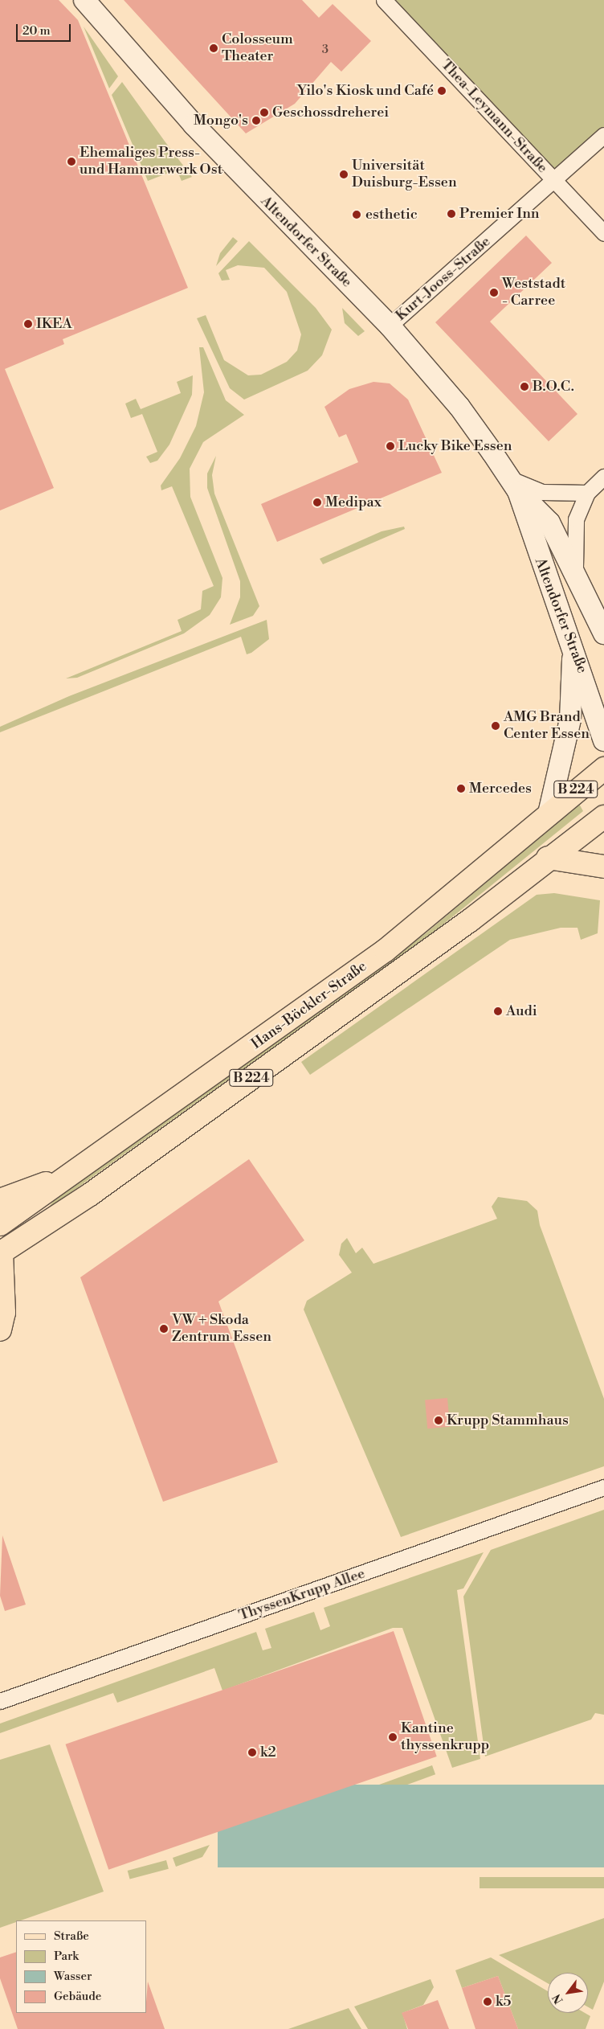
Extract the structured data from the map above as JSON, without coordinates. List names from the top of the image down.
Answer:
{
  "streets": {
    "main road": ["Altendorfer Straße", "B 224", "Hans-Böckler-Straße"],
    "street": ["Thea-Leymann-Straße", "Kurt-Jooss-Straße", "ThyssenKrupp Allee"]
  },
  "crossings": [
    ["Thea-Leymann-Straße", "Kurt-Jooss-Straße"],
    ["Altendorfer Straße", "Kurt-Jooss-Straße"]
  ],
  "places": [
    "Colosseum Theater",
    "Yilo's Kiosk und Café",
    "Geschossdreherei",
    "Mongo's",
    "Ehemaliges Press- und Hammerwerk Ost",
    "Universität Duisburg-Essen",
    "Premier Inn",
    "esthetic",
    "Weststadt - Carree",
    "IKEA",
    "B.O.C.",
    "Lucky Bike Essen",
    "Medipax",
    "AMG Brand Center Essen",
    "Mercedes",
    "Audi",
    "VW + Skoda Zentrum Essen",
    "Krupp Stammhaus",
    "Kantine thyssenkrupp",
    "k2",
    "k5"
  ],
  "house_numbers": ["3"],
  "legend": [
    "Straße",
    "Park",
    "Wasser",
    "Gebäude"
  ],
  "scale_bar": "20 m",
  "north": "bottom left"
}
